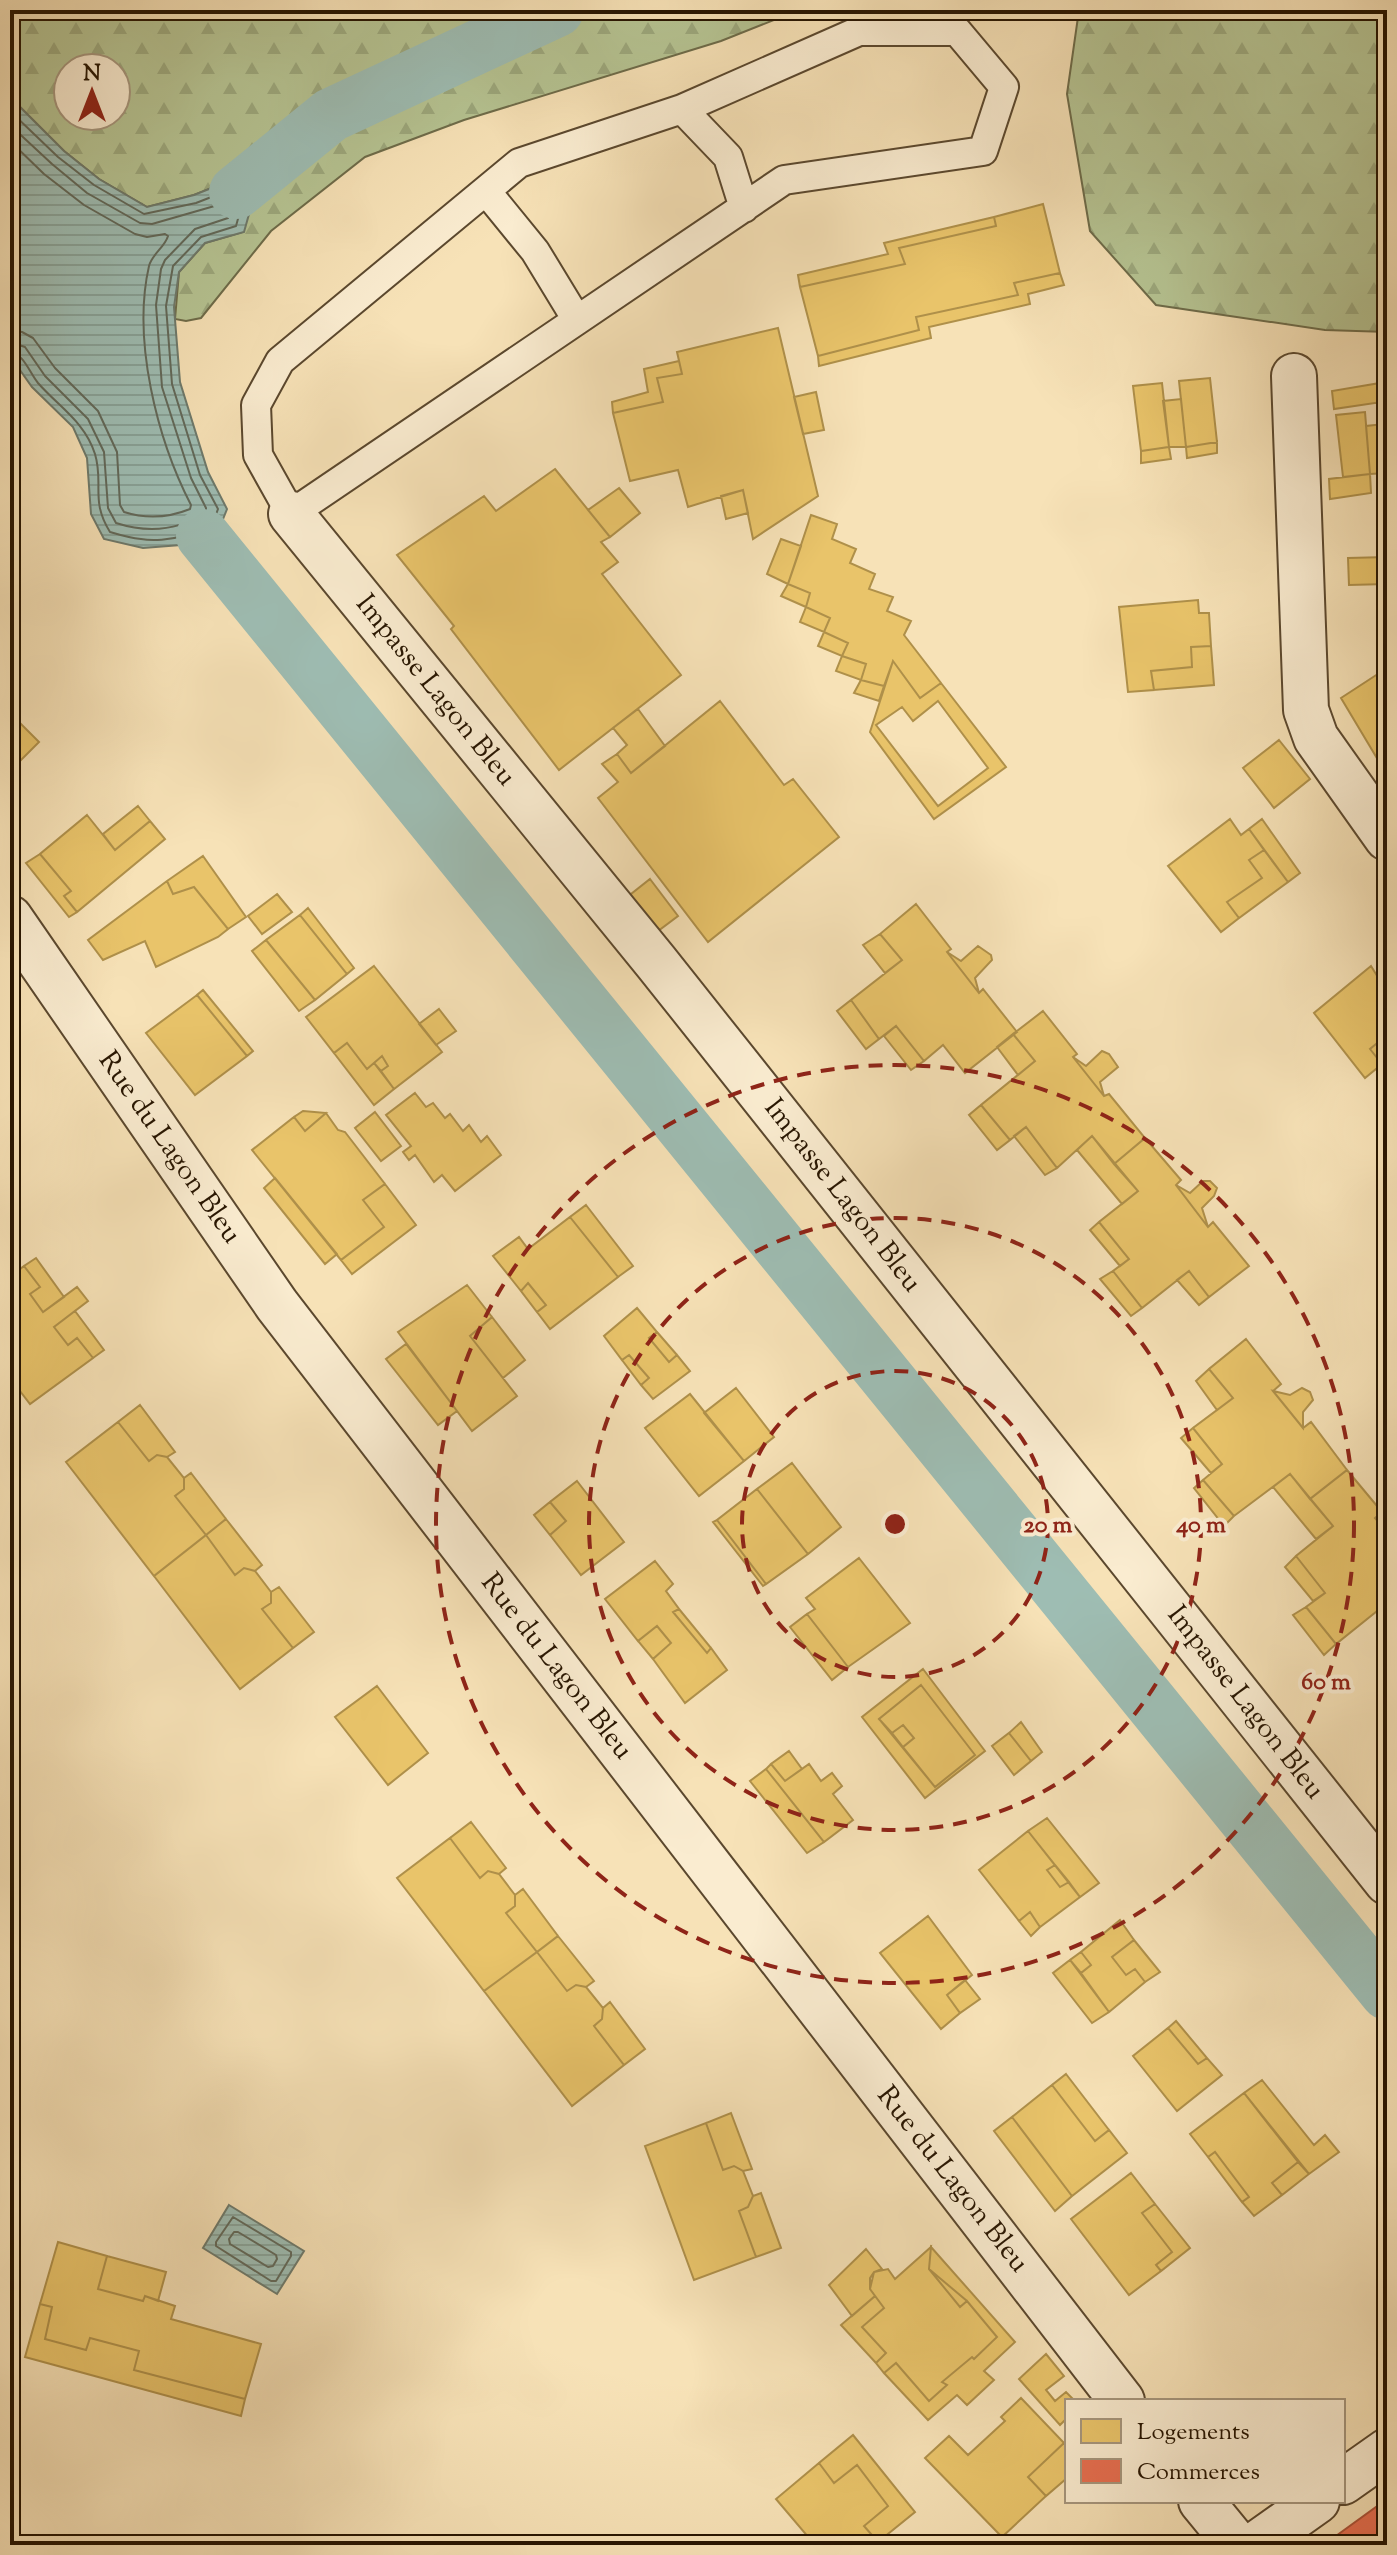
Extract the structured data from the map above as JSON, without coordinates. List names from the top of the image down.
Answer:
{
  "streets": {
    "street": ["Impasse Lagon Bleu", "Rue du Lagon Bleu"]
  },
  "legend": ["Logements", "Commerces"],
  "north": "top",
  "rings": ["20 m", "40 m", "60 m"]
}
